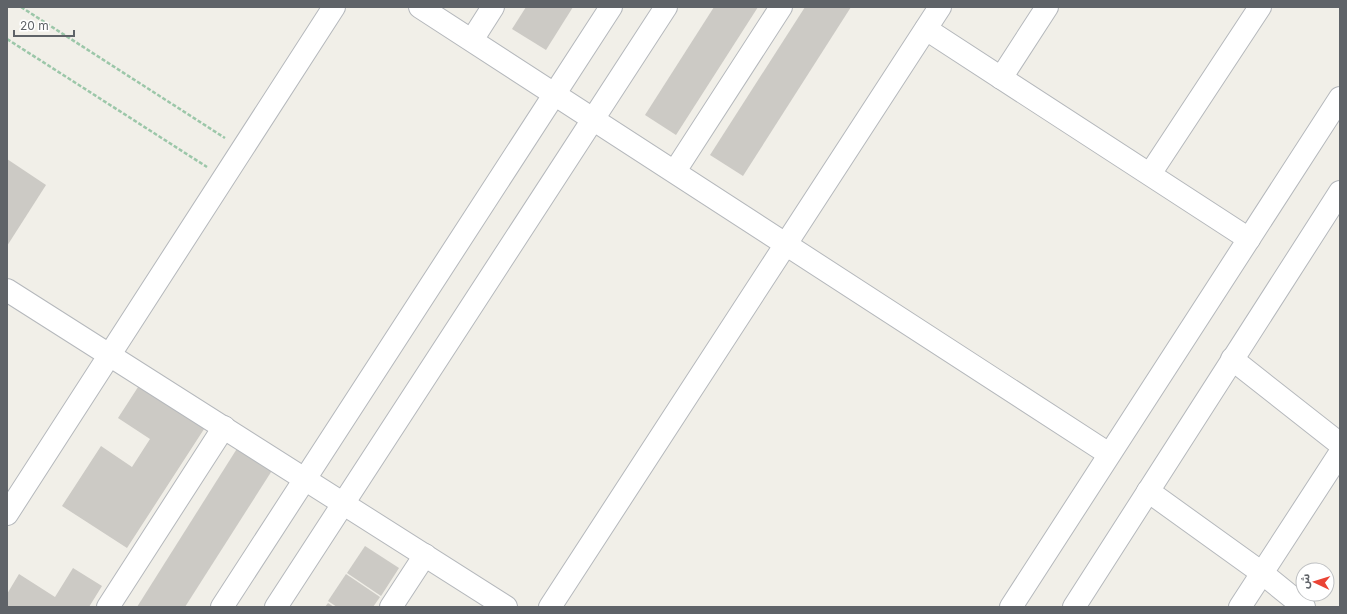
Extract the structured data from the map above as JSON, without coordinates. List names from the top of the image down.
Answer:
{
  "scale_bar": "20 m",
  "north": "left"
}
